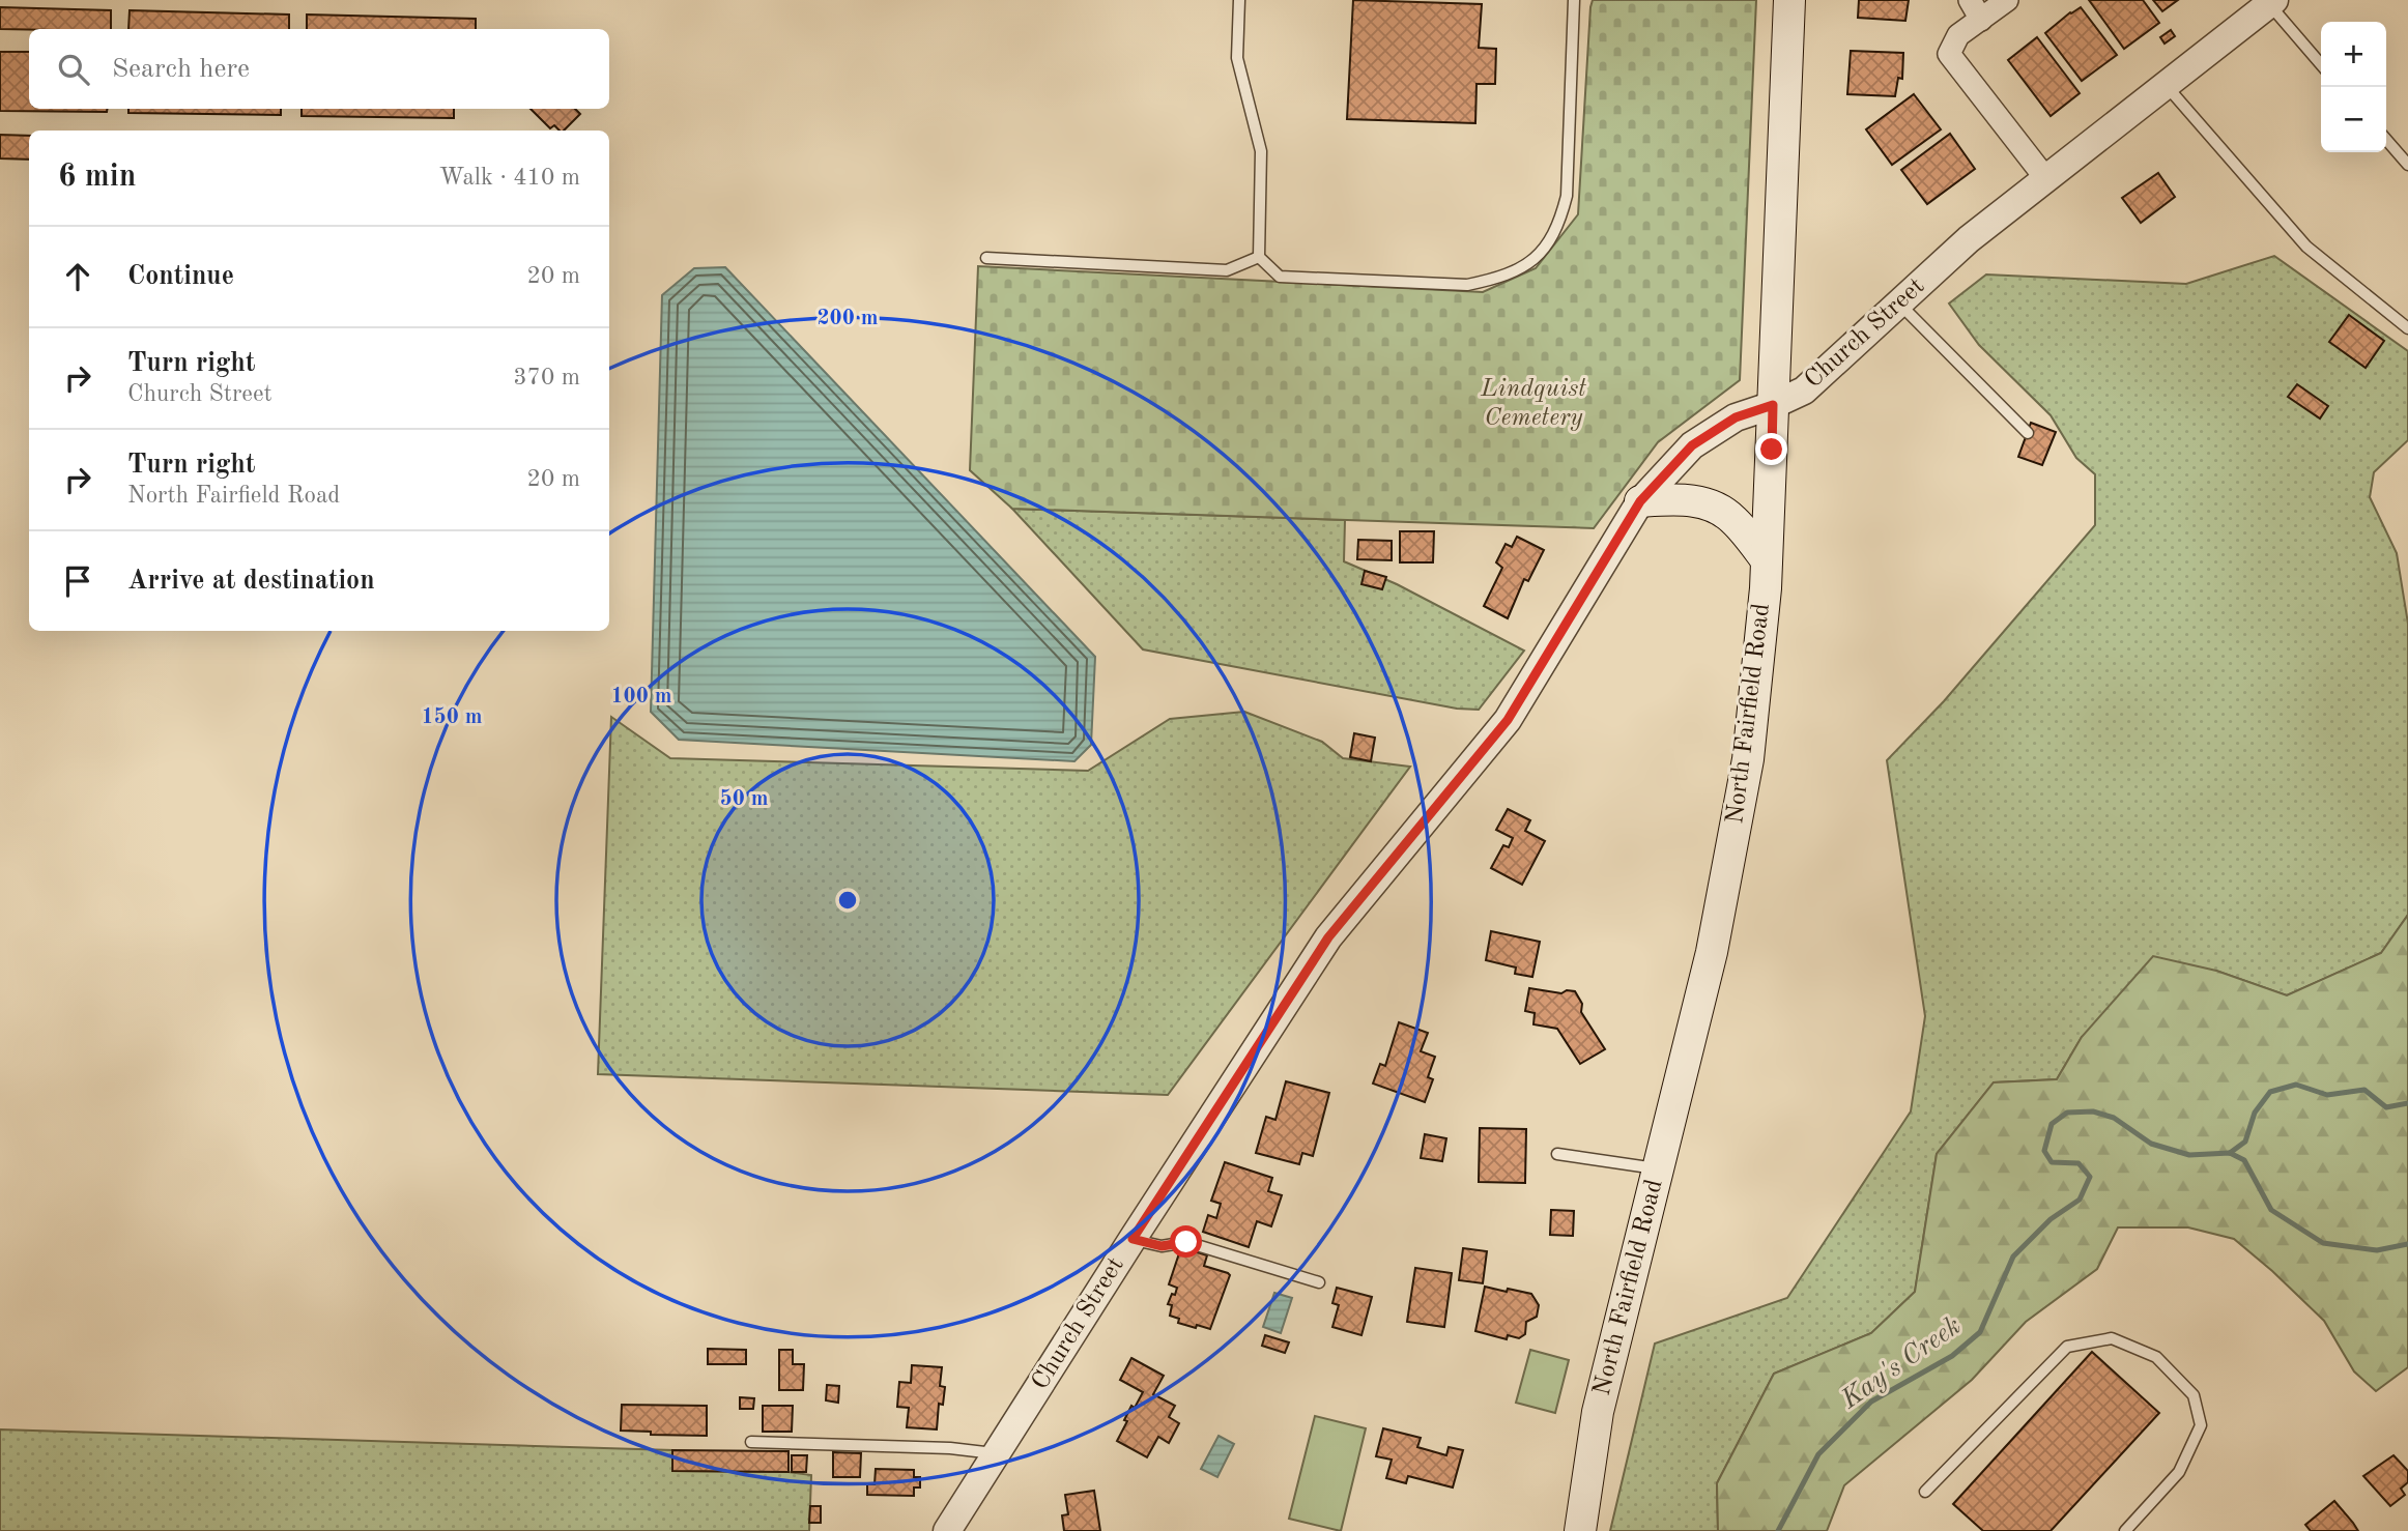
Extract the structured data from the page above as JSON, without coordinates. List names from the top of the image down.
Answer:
{
  "streets": {
    "main road": ["North Fairfield Road"],
    "street": ["Church Street"]
  },
  "crossings": [
    ["Church Street", "North Fairfield Road"]
  ],
  "water": ["Kay's Creek"],
  "parks": ["Lindquist Cemetery"],
  "page": {
    "map_buttons": ["+", "−"],
    "search": "Search here",
    "heading": ["6 min", "Walk · 410 m"],
    "list": [
      ["Continue", "20 m"],
      ["Turn right", "Church Street", "370 m"],
      ["Turn right", "North Fairfield Road", "20 m"],
      "Arrive at destination"
    ]
  },
  "rings": [
    "200 m",
    "100 m",
    "150 m",
    "50 m"
  ]
}
